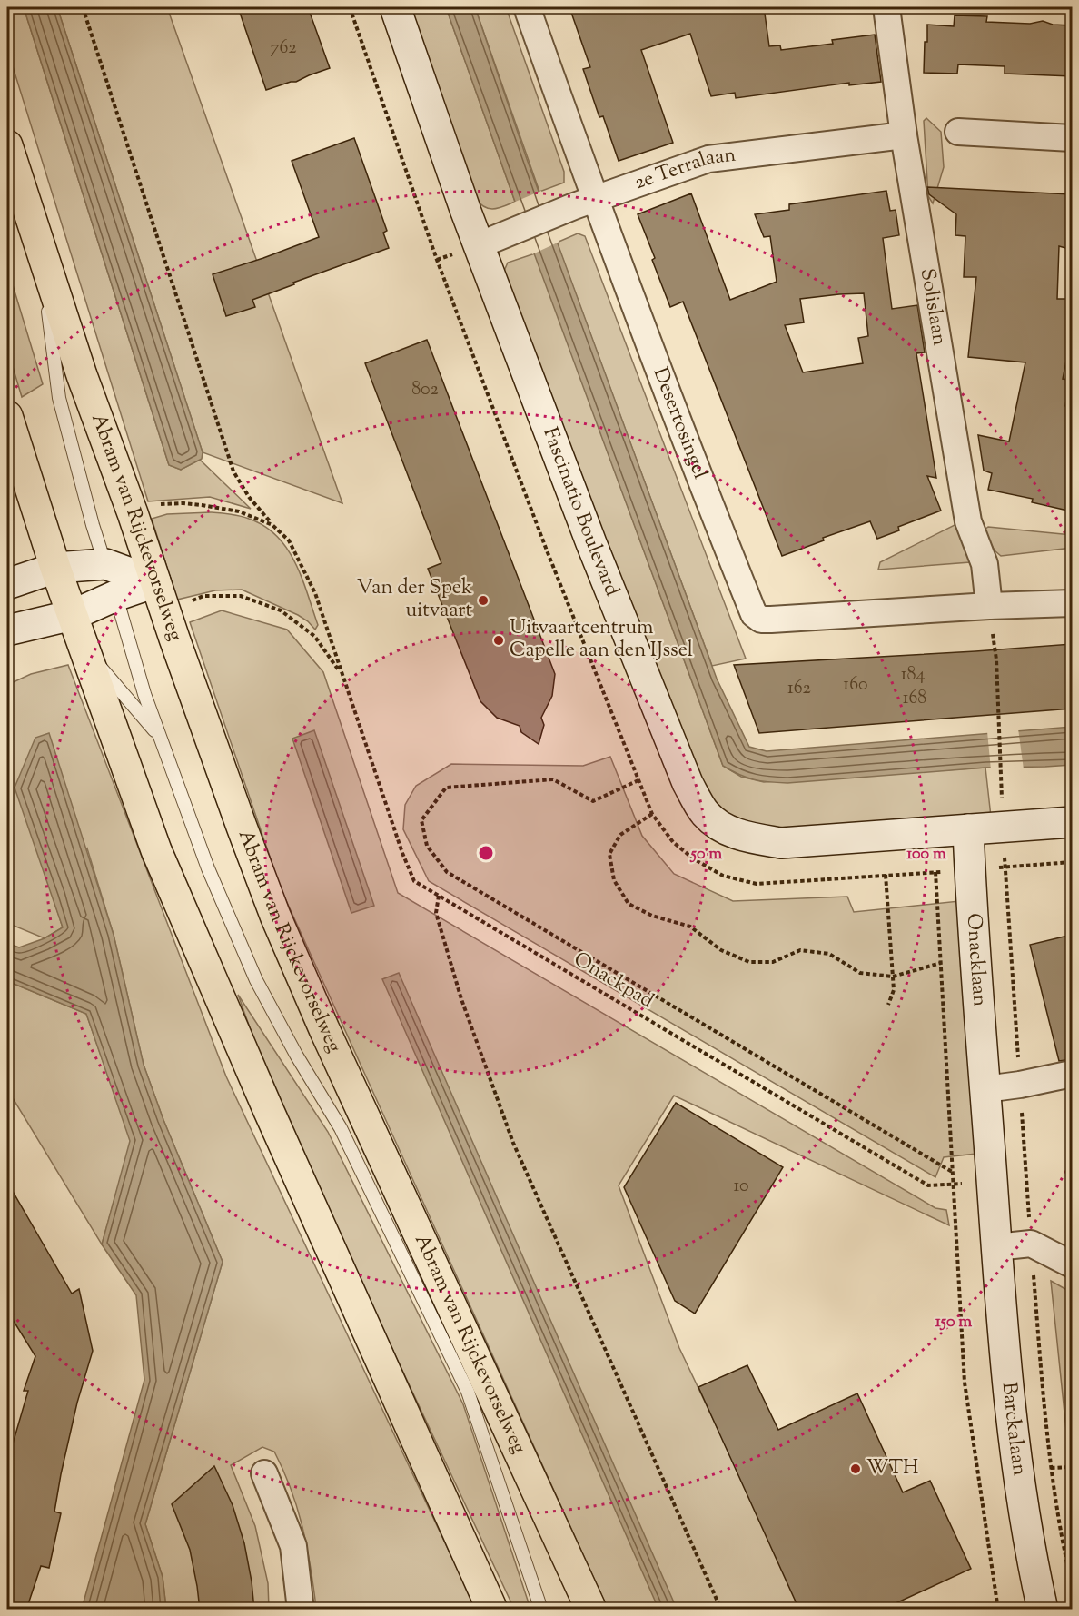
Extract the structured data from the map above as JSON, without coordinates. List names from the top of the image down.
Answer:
{
  "streets": {
    "highway": ["Abram van Rijckevorselweg"],
    "street": [
      "2e Terralaan",
      "Solislaan",
      "Desertosingel",
      "Fascinatio Boulevard",
      "Onacklaan",
      "Barckalaan"
    ],
    "path": ["Onackpad"]
  },
  "crossings": [
    ["2e Terralaan", "Solislaan"],
    ["2e Terralaan", "Desertosingel"],
    ["2e Terralaan", "Fascinatio Boulevard"],
    ["Solislaan", "Desertosingel"],
    ["Fascinatio Boulevard", "Onacklaan"],
    ["Onacklaan", "Onackpad"],
    ["Onacklaan", "Barckalaan"]
  ],
  "places": ["Van der Spek uitvaart", "Uitvaartcentrum Capelle aan den IJssel", "WTH"],
  "house_numbers": [
    "762",
    "802",
    "184",
    "160",
    "162",
    "168",
    "10"
  ],
  "rings": ["50 m", "100 m", "150 m"]
}
